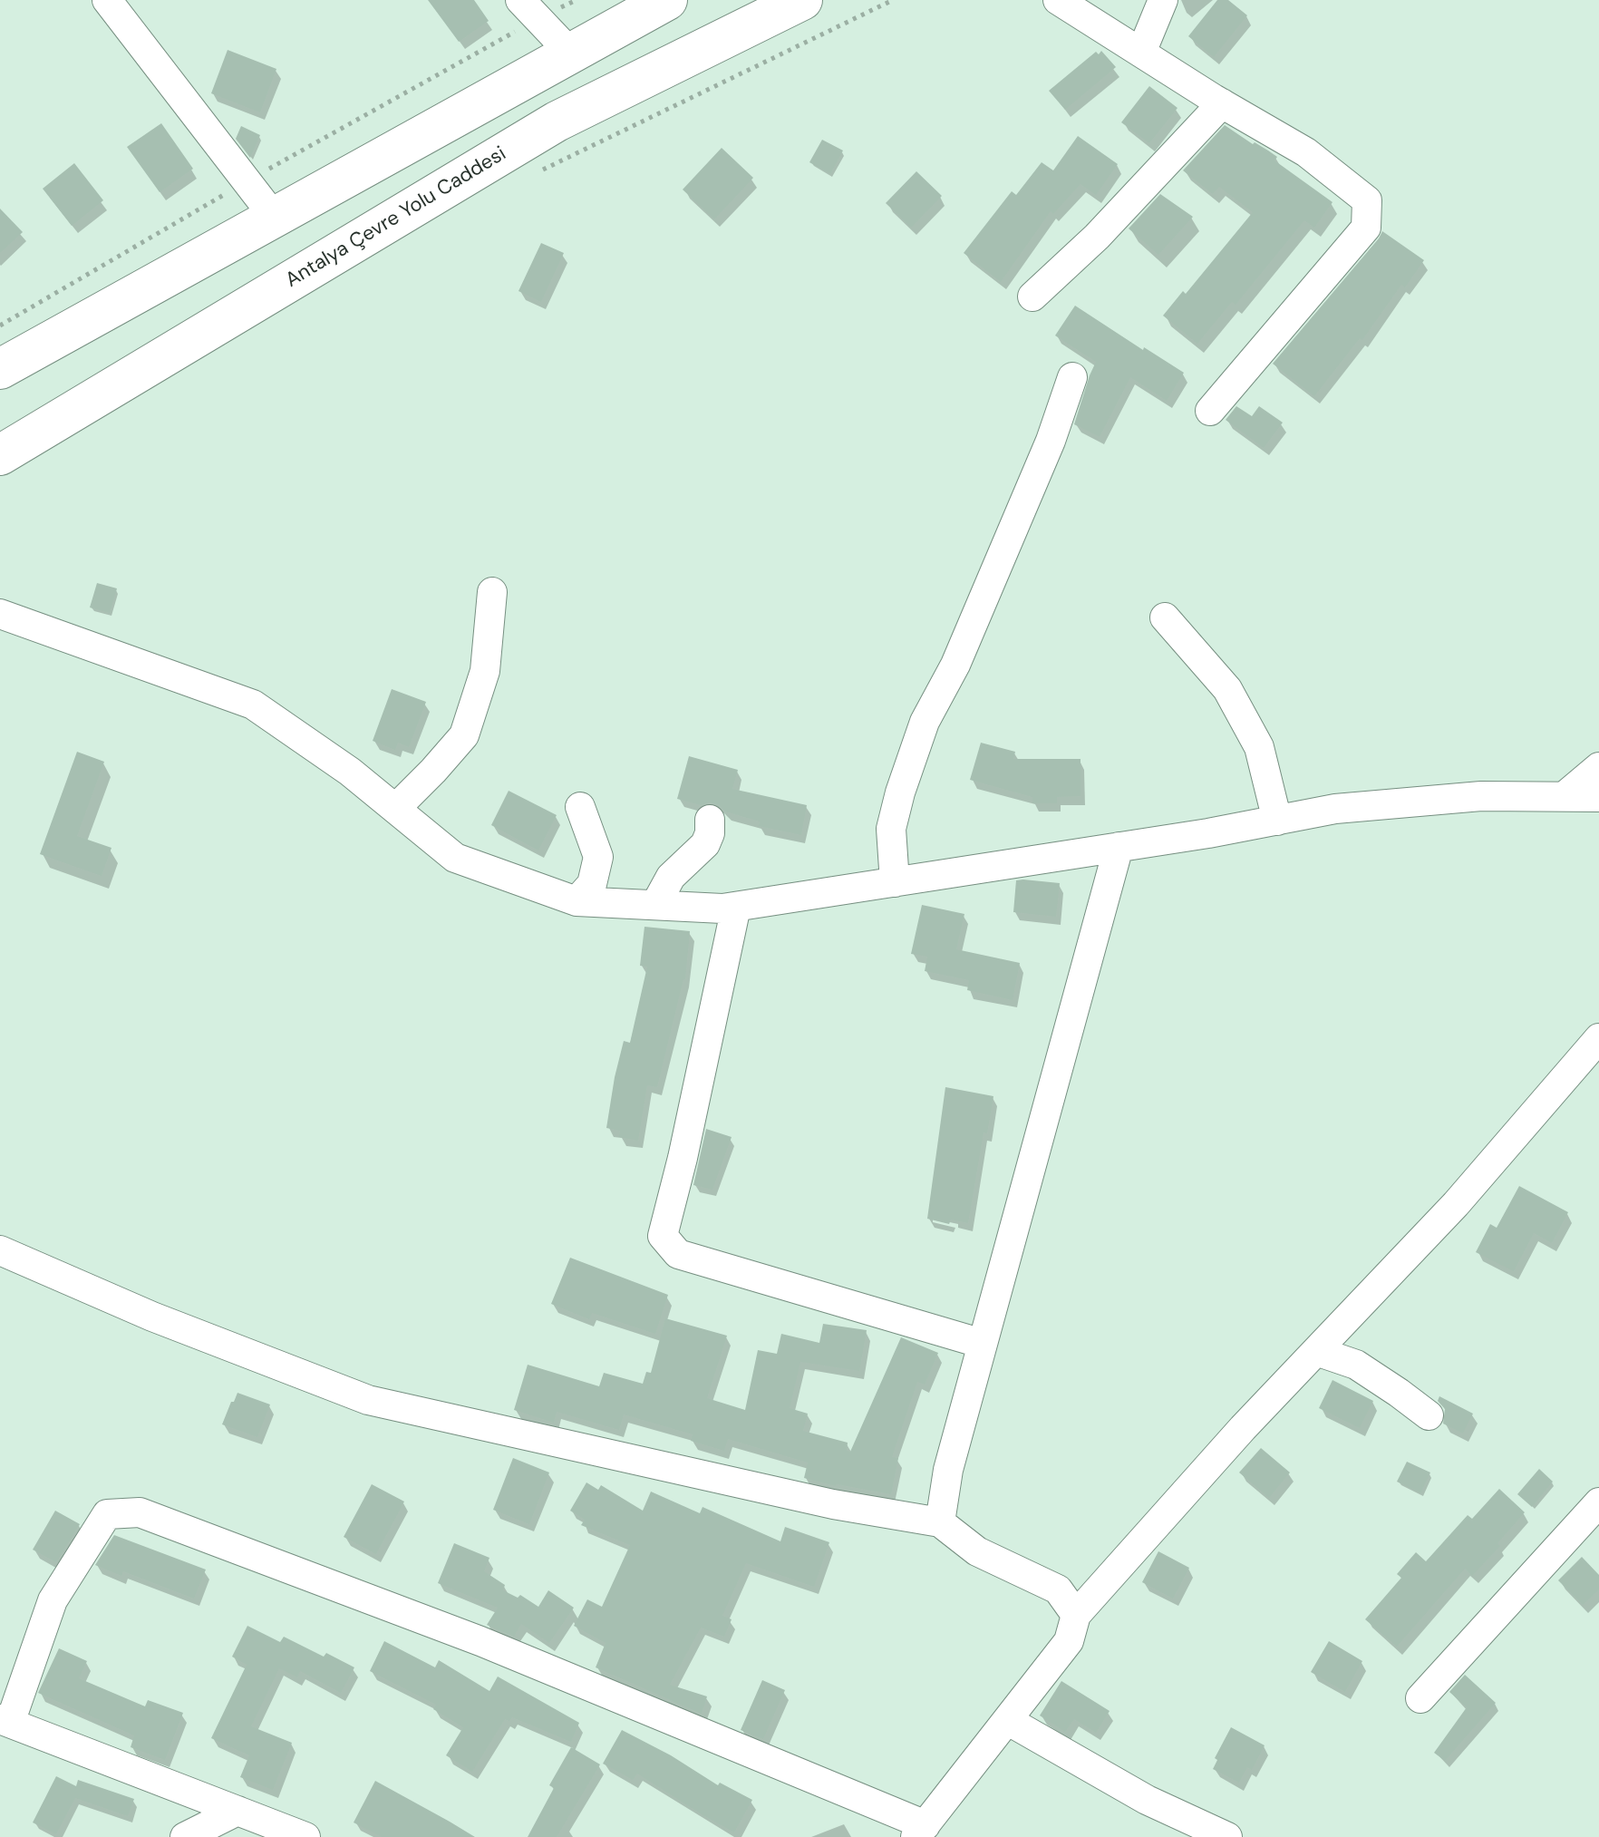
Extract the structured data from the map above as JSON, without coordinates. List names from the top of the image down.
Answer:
{
  "streets": {
    "highway": ["Antalya Çevre Yolu Caddesi"]
  }
}
